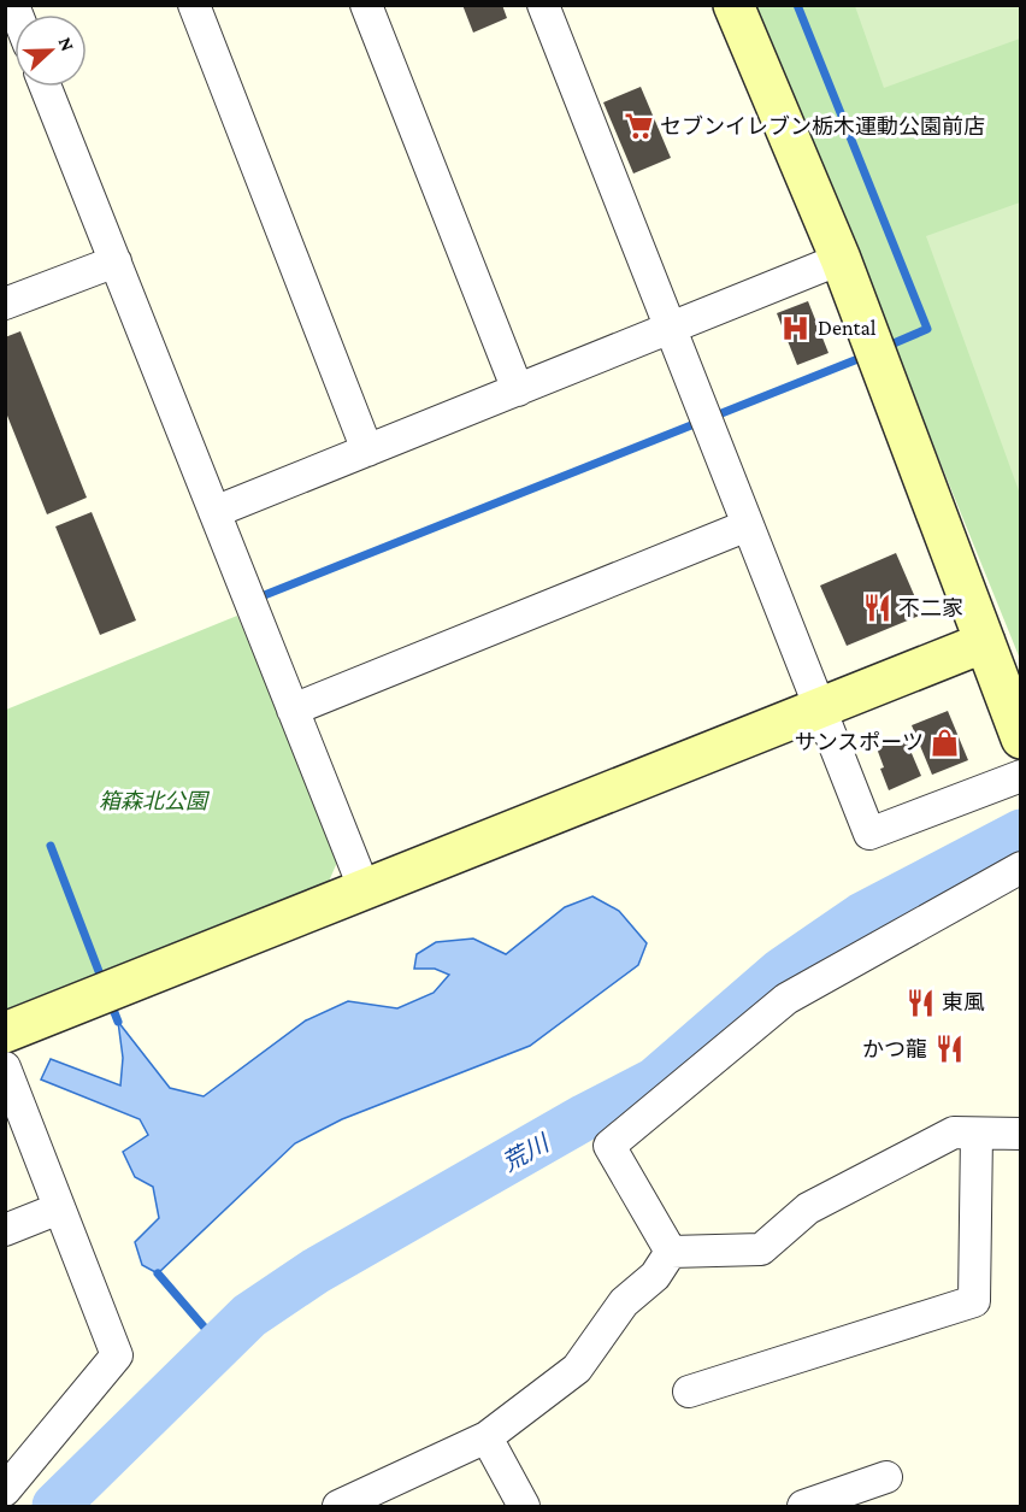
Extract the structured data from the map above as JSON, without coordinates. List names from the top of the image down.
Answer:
{
  "water": ["荒川"],
  "parks": ["箱森北公園"],
  "places": {
    "supermarket": ["セブンイレブン栃木運動公園前店"],
    "hospital": ["Dental"],
    "restaurant": ["不二家", "東風", "かつ龍"],
    "shop": ["サンスポーツ"]
  },
  "north": "right"
}
